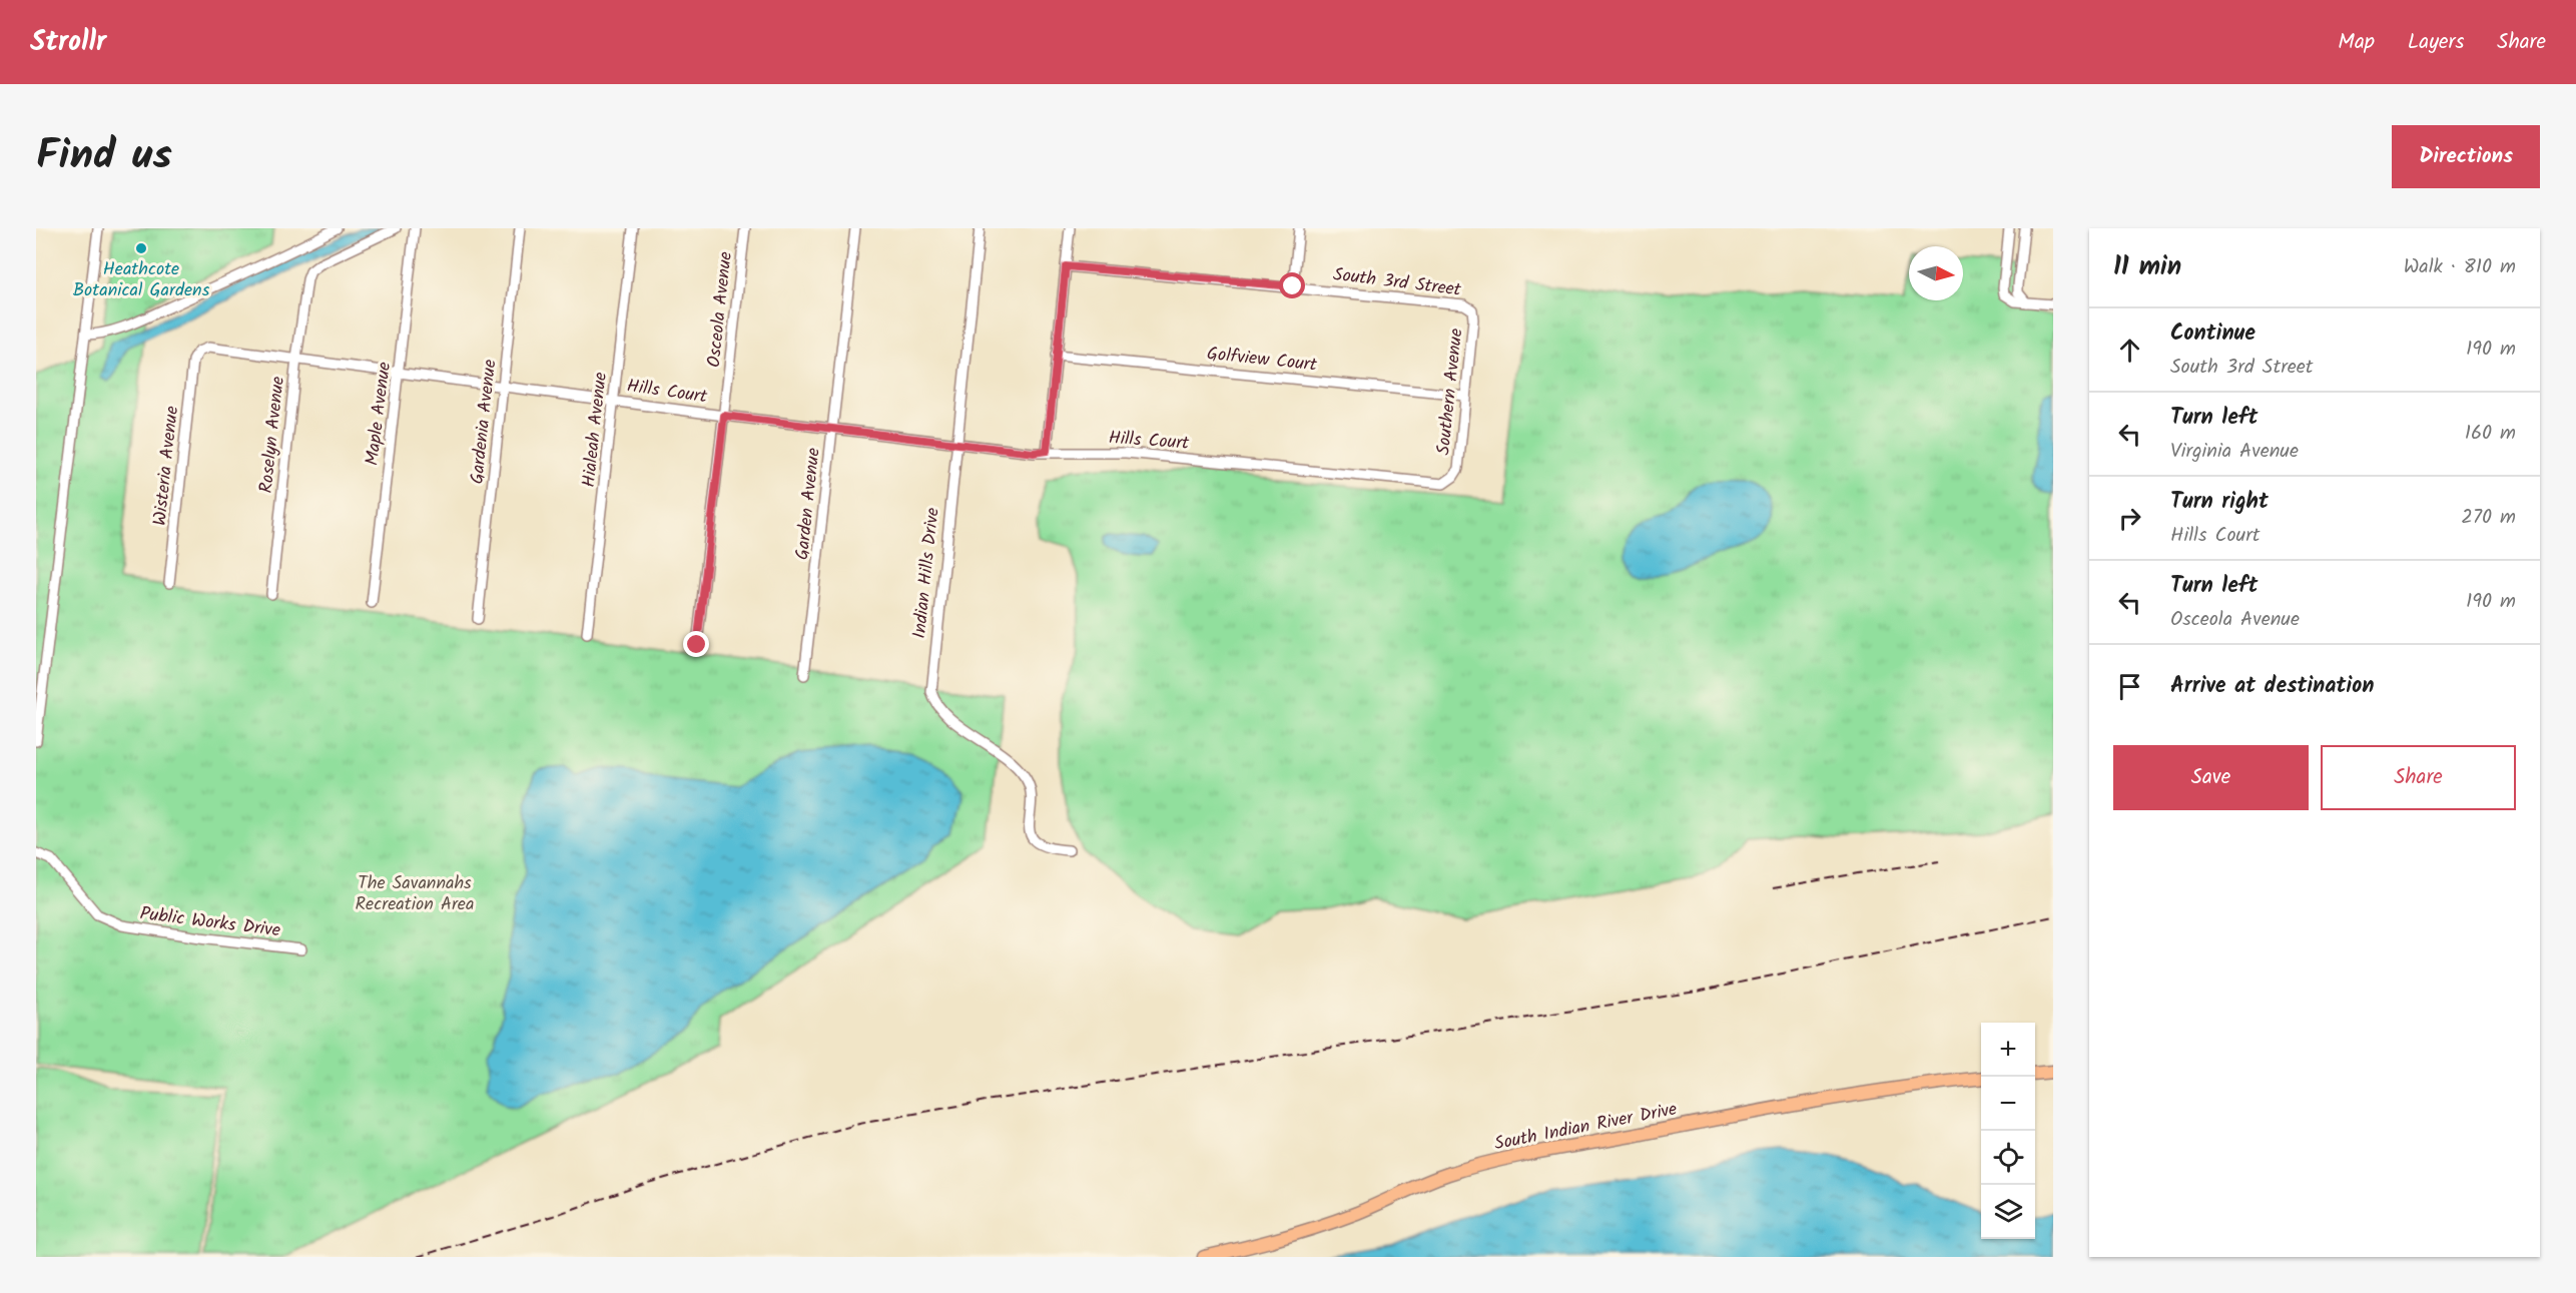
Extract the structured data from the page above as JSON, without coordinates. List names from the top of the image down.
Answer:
{
  "streets": {
    "main road": ["South Indian River Drive"],
    "street": [
      "South 3rd Street",
      "Osceola Avenue",
      "Golfview Court",
      "Hills Court",
      "Southern Avenue",
      "Maple Avenue",
      "Gardenia Avenue",
      "Hialeah Avenue",
      "Roselyn Avenue",
      "Wisteria Avenue",
      "Garden Avenue",
      "Indian Hills Drive",
      "Public Works Drive"
    ]
  },
  "crossings": [
    ["South 3rd Street", "Southern Avenue"],
    ["Osceola Avenue", "Hills Court"],
    ["Golfview Court", "Southern Avenue"],
    ["Hills Court", "Southern Avenue"],
    ["Hills Court", "Maple Avenue"],
    ["Hills Court", "Gardenia Avenue"],
    ["Hills Court", "Hialeah Avenue"],
    ["Hills Court", "Roselyn Avenue"],
    ["Hills Court", "Wisteria Avenue"],
    ["Hills Court", "Garden Avenue"],
    ["Hills Court", "Indian Hills Drive"]
  ],
  "parks": ["The Savannahs Recreation Area"],
  "places": ["Heathcote Botanical Gardens"],
  "north": "right",
  "page": {
    "header": "Strollr",
    "nav": ["Map", "Layers", "Share"],
    "title": "Find us",
    "buttons": [
      "Directions",
      ["Save", "Share"]
    ],
    "heading": ["11 min", "Walk · 810 m"],
    "list": [
      ["Continue", "South 3rd Street", "190 m"],
      ["Turn left", "Virginia Avenue", "160 m"],
      ["Turn right", "Hills Court", "270 m"],
      ["Turn left", "Osceola Avenue", "190 m"],
      "Arrive at destination"
    ],
    "map_buttons": ["+", "−"]
  }
}
